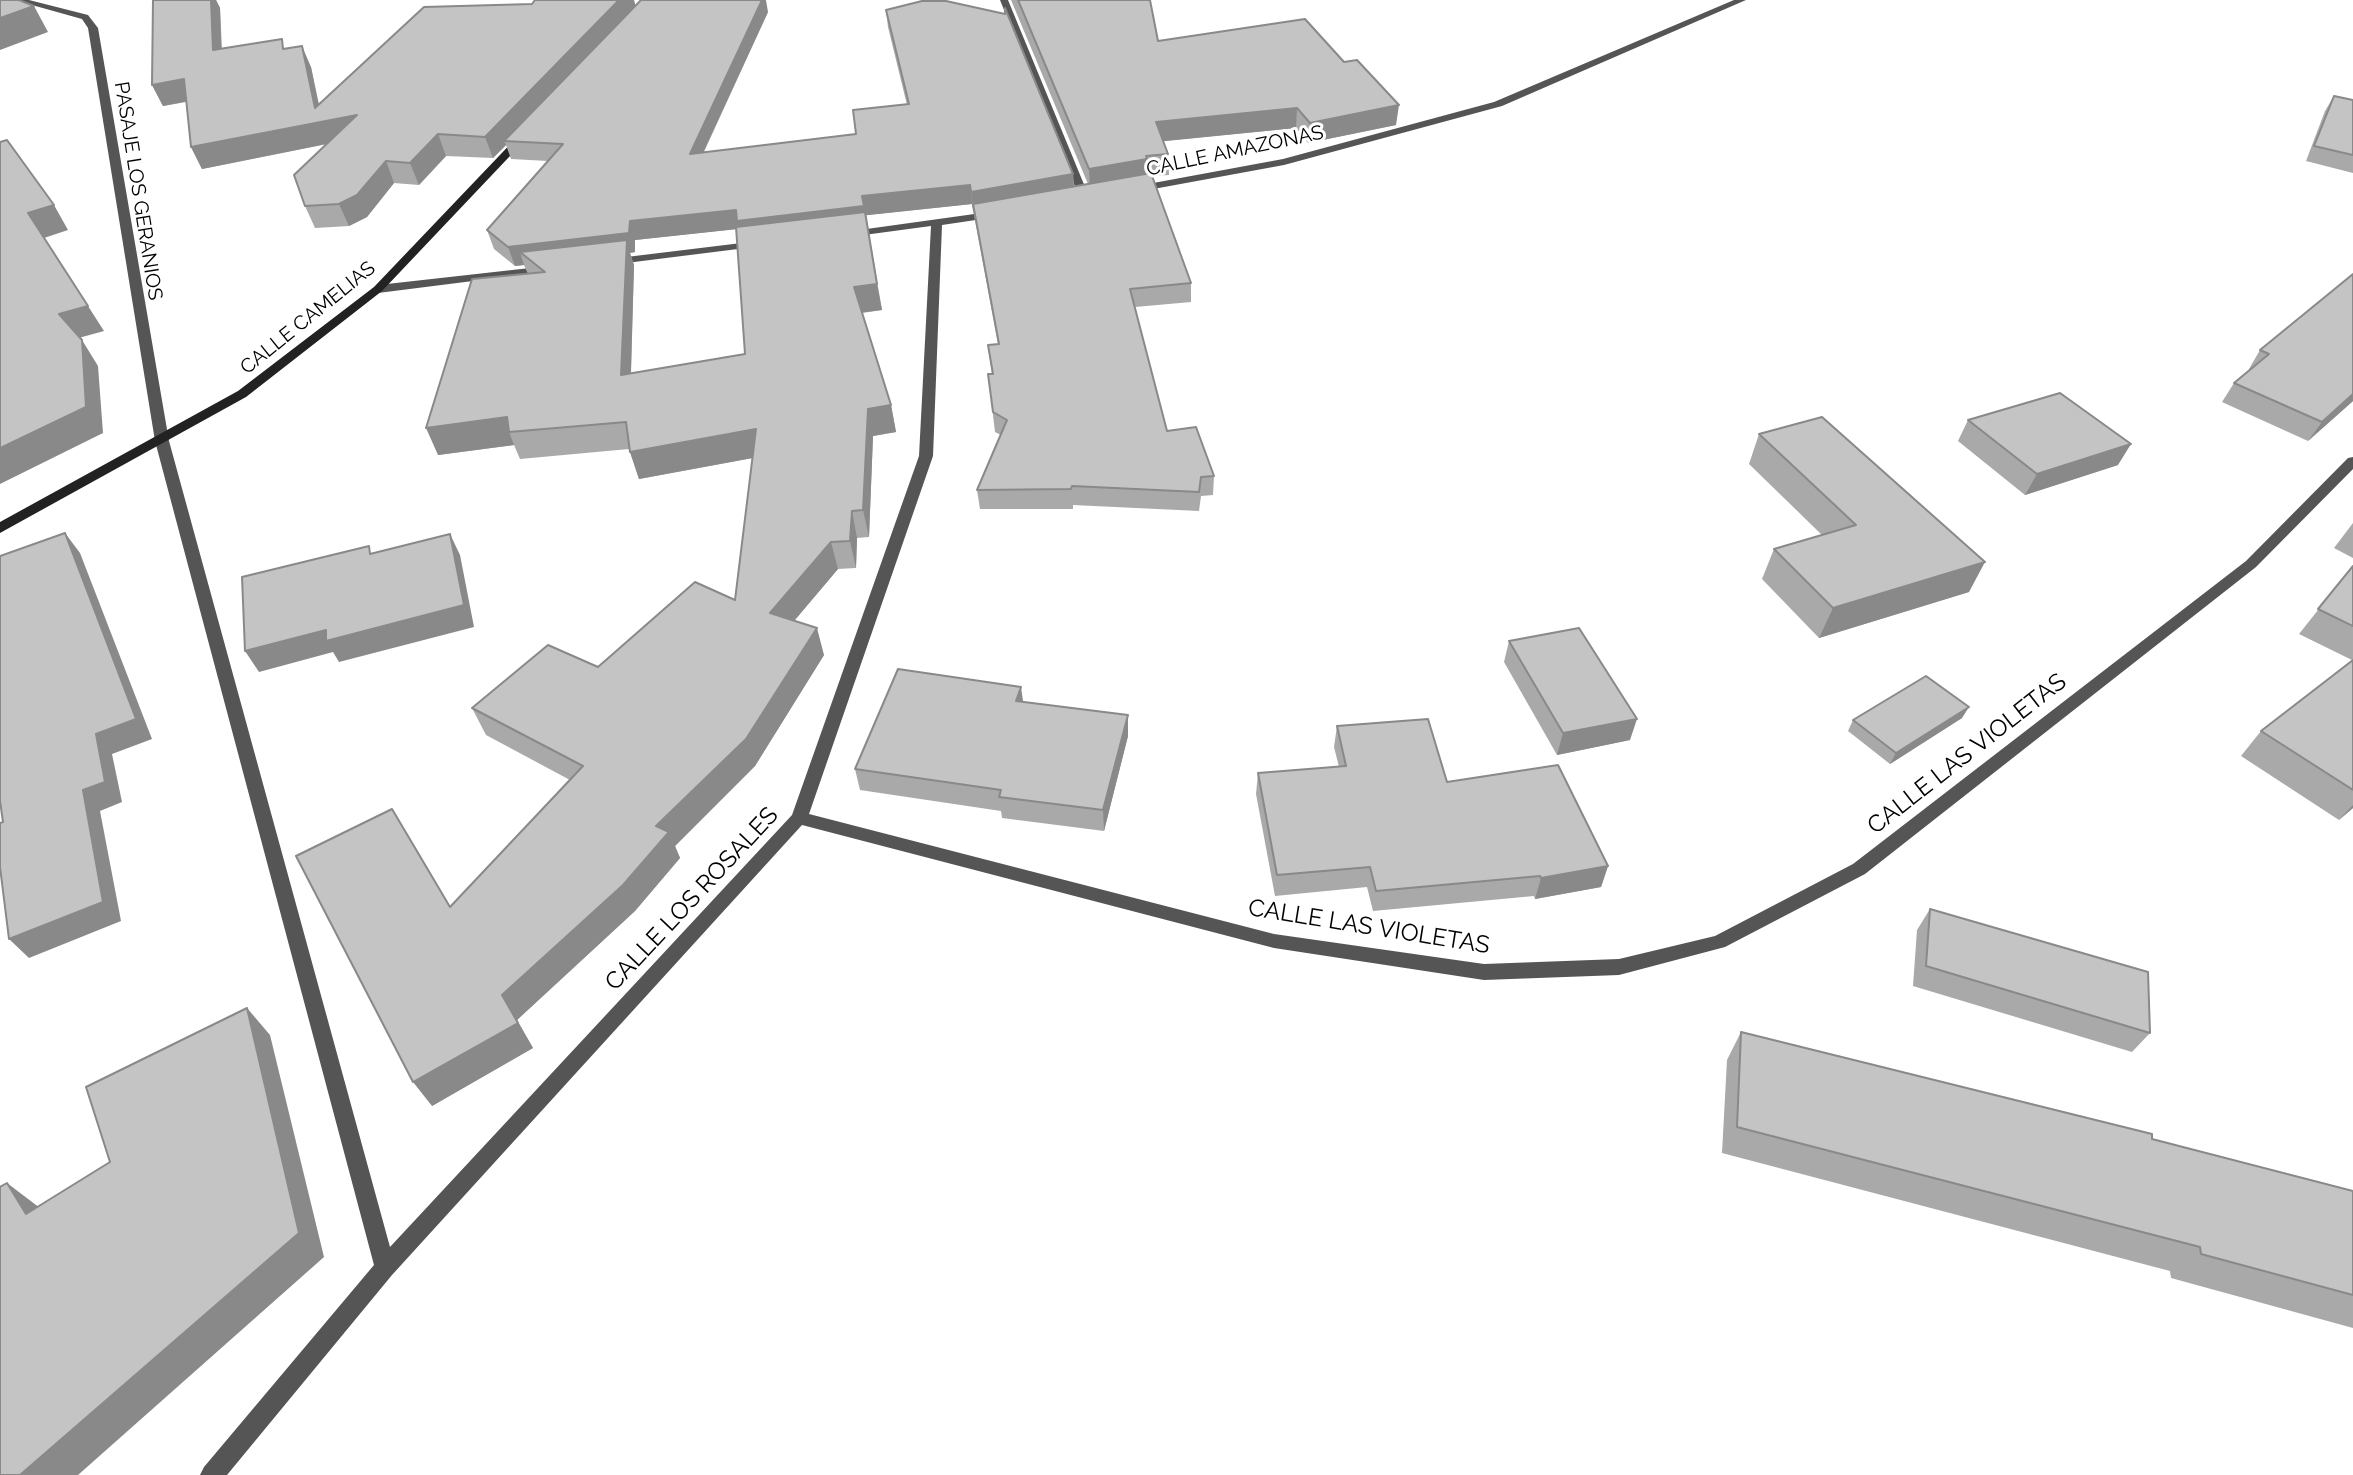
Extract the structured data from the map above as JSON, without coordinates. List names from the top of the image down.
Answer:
{
  "streets": {
    "street": [
      "CALLE AMAZONAS",
      "PASAJE LOS GERANIOS",
      "CALLE CAMELIAS",
      "CALLE LAS VIOLETAS",
      "CALLE LOS ROSALES"
    ]
  },
  "crossings": [
    ["PASAJE LOS GERANIOS", "CALLE CAMELIAS"],
    ["PASAJE LOS GERANIOS", "CALLE LOS ROSALES"],
    ["CALLE LAS VIOLETAS", "CALLE LOS ROSALES"]
  ]
}
